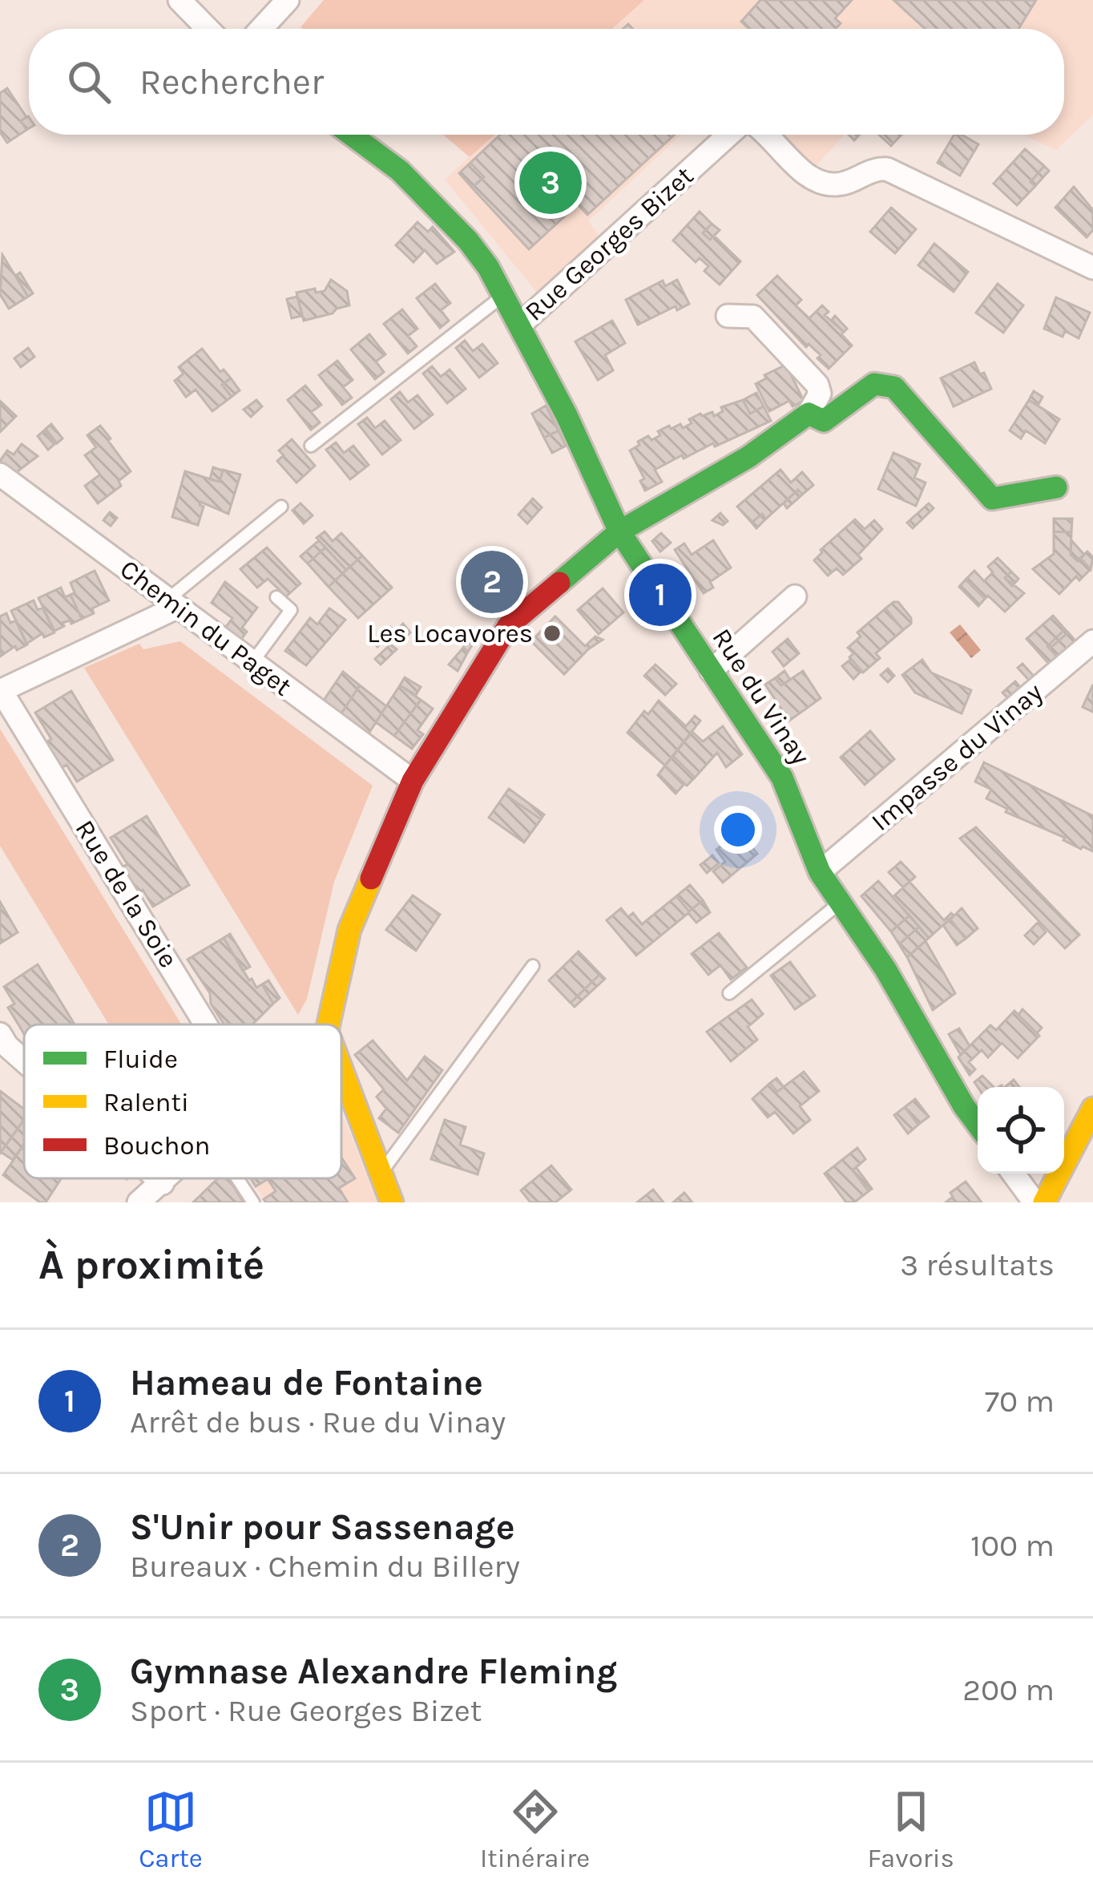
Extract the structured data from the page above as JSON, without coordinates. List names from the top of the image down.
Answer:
{
  "streets": {
    "street": [
      "Rue Georges Bizet",
      "Chemin du Paget",
      "Rue du Vinay",
      "Impasse du Vinay",
      "Rue de la Soie"
    ]
  },
  "crossings": [
    ["Rue Georges Bizet", "Rue du Vinay"],
    ["Rue du Vinay", "Impasse du Vinay"]
  ],
  "places": ["Les Locavores"],
  "legend": ["Fluide", "Ralenti", "Bouchon"],
  "page": {
    "search": "Rechercher",
    "pins": ["3", "2", "1"],
    "heading": ["À proximité", "3 résultats"],
    "list": [
      {
        "mark": "1",
        "name": "Hameau de Fontaine",
        "note": "Arrêt de bus · Rue du Vinay",
        "value": "70 m"
      },
      {
        "mark": "2",
        "name": "S'Unir pour Sassenage",
        "note": "Bureaux · Chemin du Billery",
        "value": "100 m"
      },
      {
        "mark": "3",
        "name": "Gymnase Alexandre Fleming",
        "note": "Sport · Rue Georges Bizet",
        "value": "200 m"
      }
    ],
    "nav": ["Carte", "Itinéraire", "Favoris"]
  }
}
